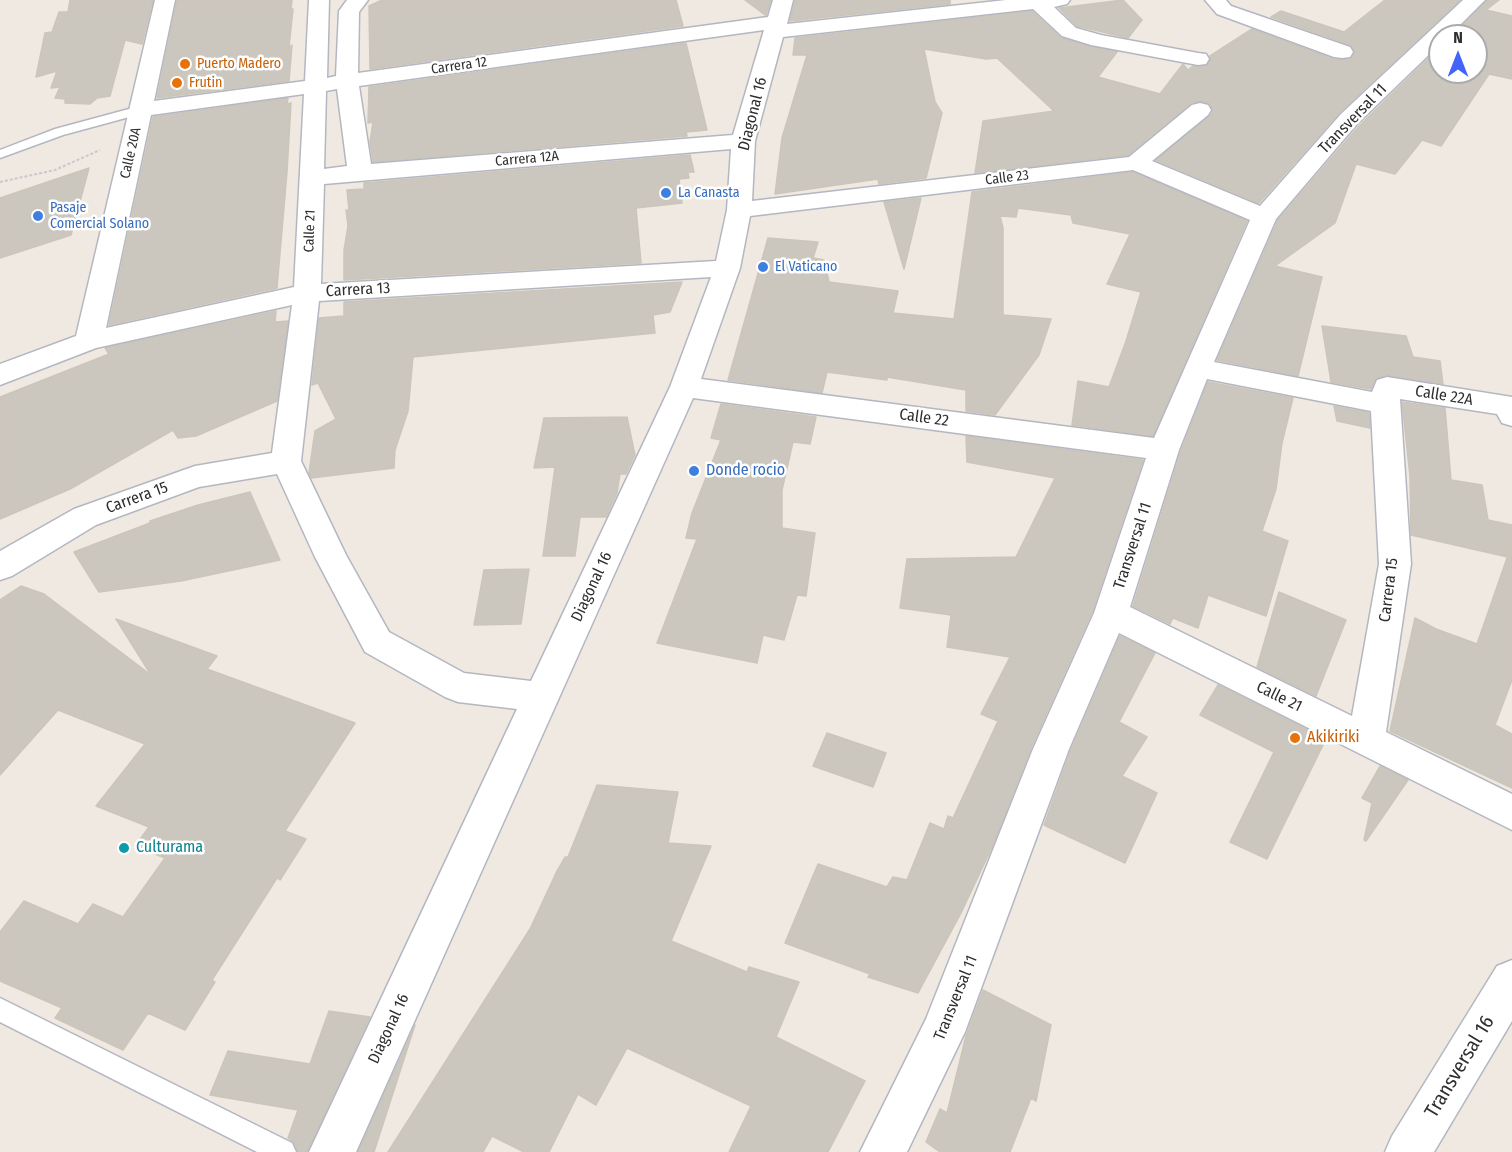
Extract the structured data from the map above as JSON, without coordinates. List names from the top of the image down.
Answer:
{
  "streets": {
    "street": [
      "Carrera 12",
      "Diagonal 16",
      "Transversal 11",
      "Calle 20A",
      "Carrera 12A",
      "Calle 23",
      "Calle 21",
      "Carrera 13",
      "Calle 22A",
      "Calle 22",
      "Carrera 15",
      "Transversal 16"
    ]
  },
  "crossings": [
    ["Carrera 12", "Diagonal 16"],
    ["Carrera 12", "Calle 20A"],
    ["Carrera 12", "Calle 21"],
    ["Diagonal 16", "Carrera 12A"],
    ["Diagonal 16", "Calle 23"],
    ["Diagonal 16", "Carrera 13"],
    ["Diagonal 16", "Calle 22"],
    ["Transversal 11", "Calle 23"],
    ["Transversal 11", "Calle 21"],
    ["Transversal 11", "Calle 22"],
    ["Calle 20A", "Carrera 13"],
    ["Carrera 12A", "Calle 21"],
    ["Calle 21", "Carrera 13"],
    ["Calle 21", "Carrera 15"],
    ["Calle 22A", "Carrera 15"]
  ],
  "places": [
    "Puerto Madero",
    "Frutin",
    "La Canasta",
    "Pasaje Comercial Solano",
    "El Vaticano",
    "Donde rocio",
    "Akikiriki",
    "Culturama"
  ],
  "north": "top"
}
